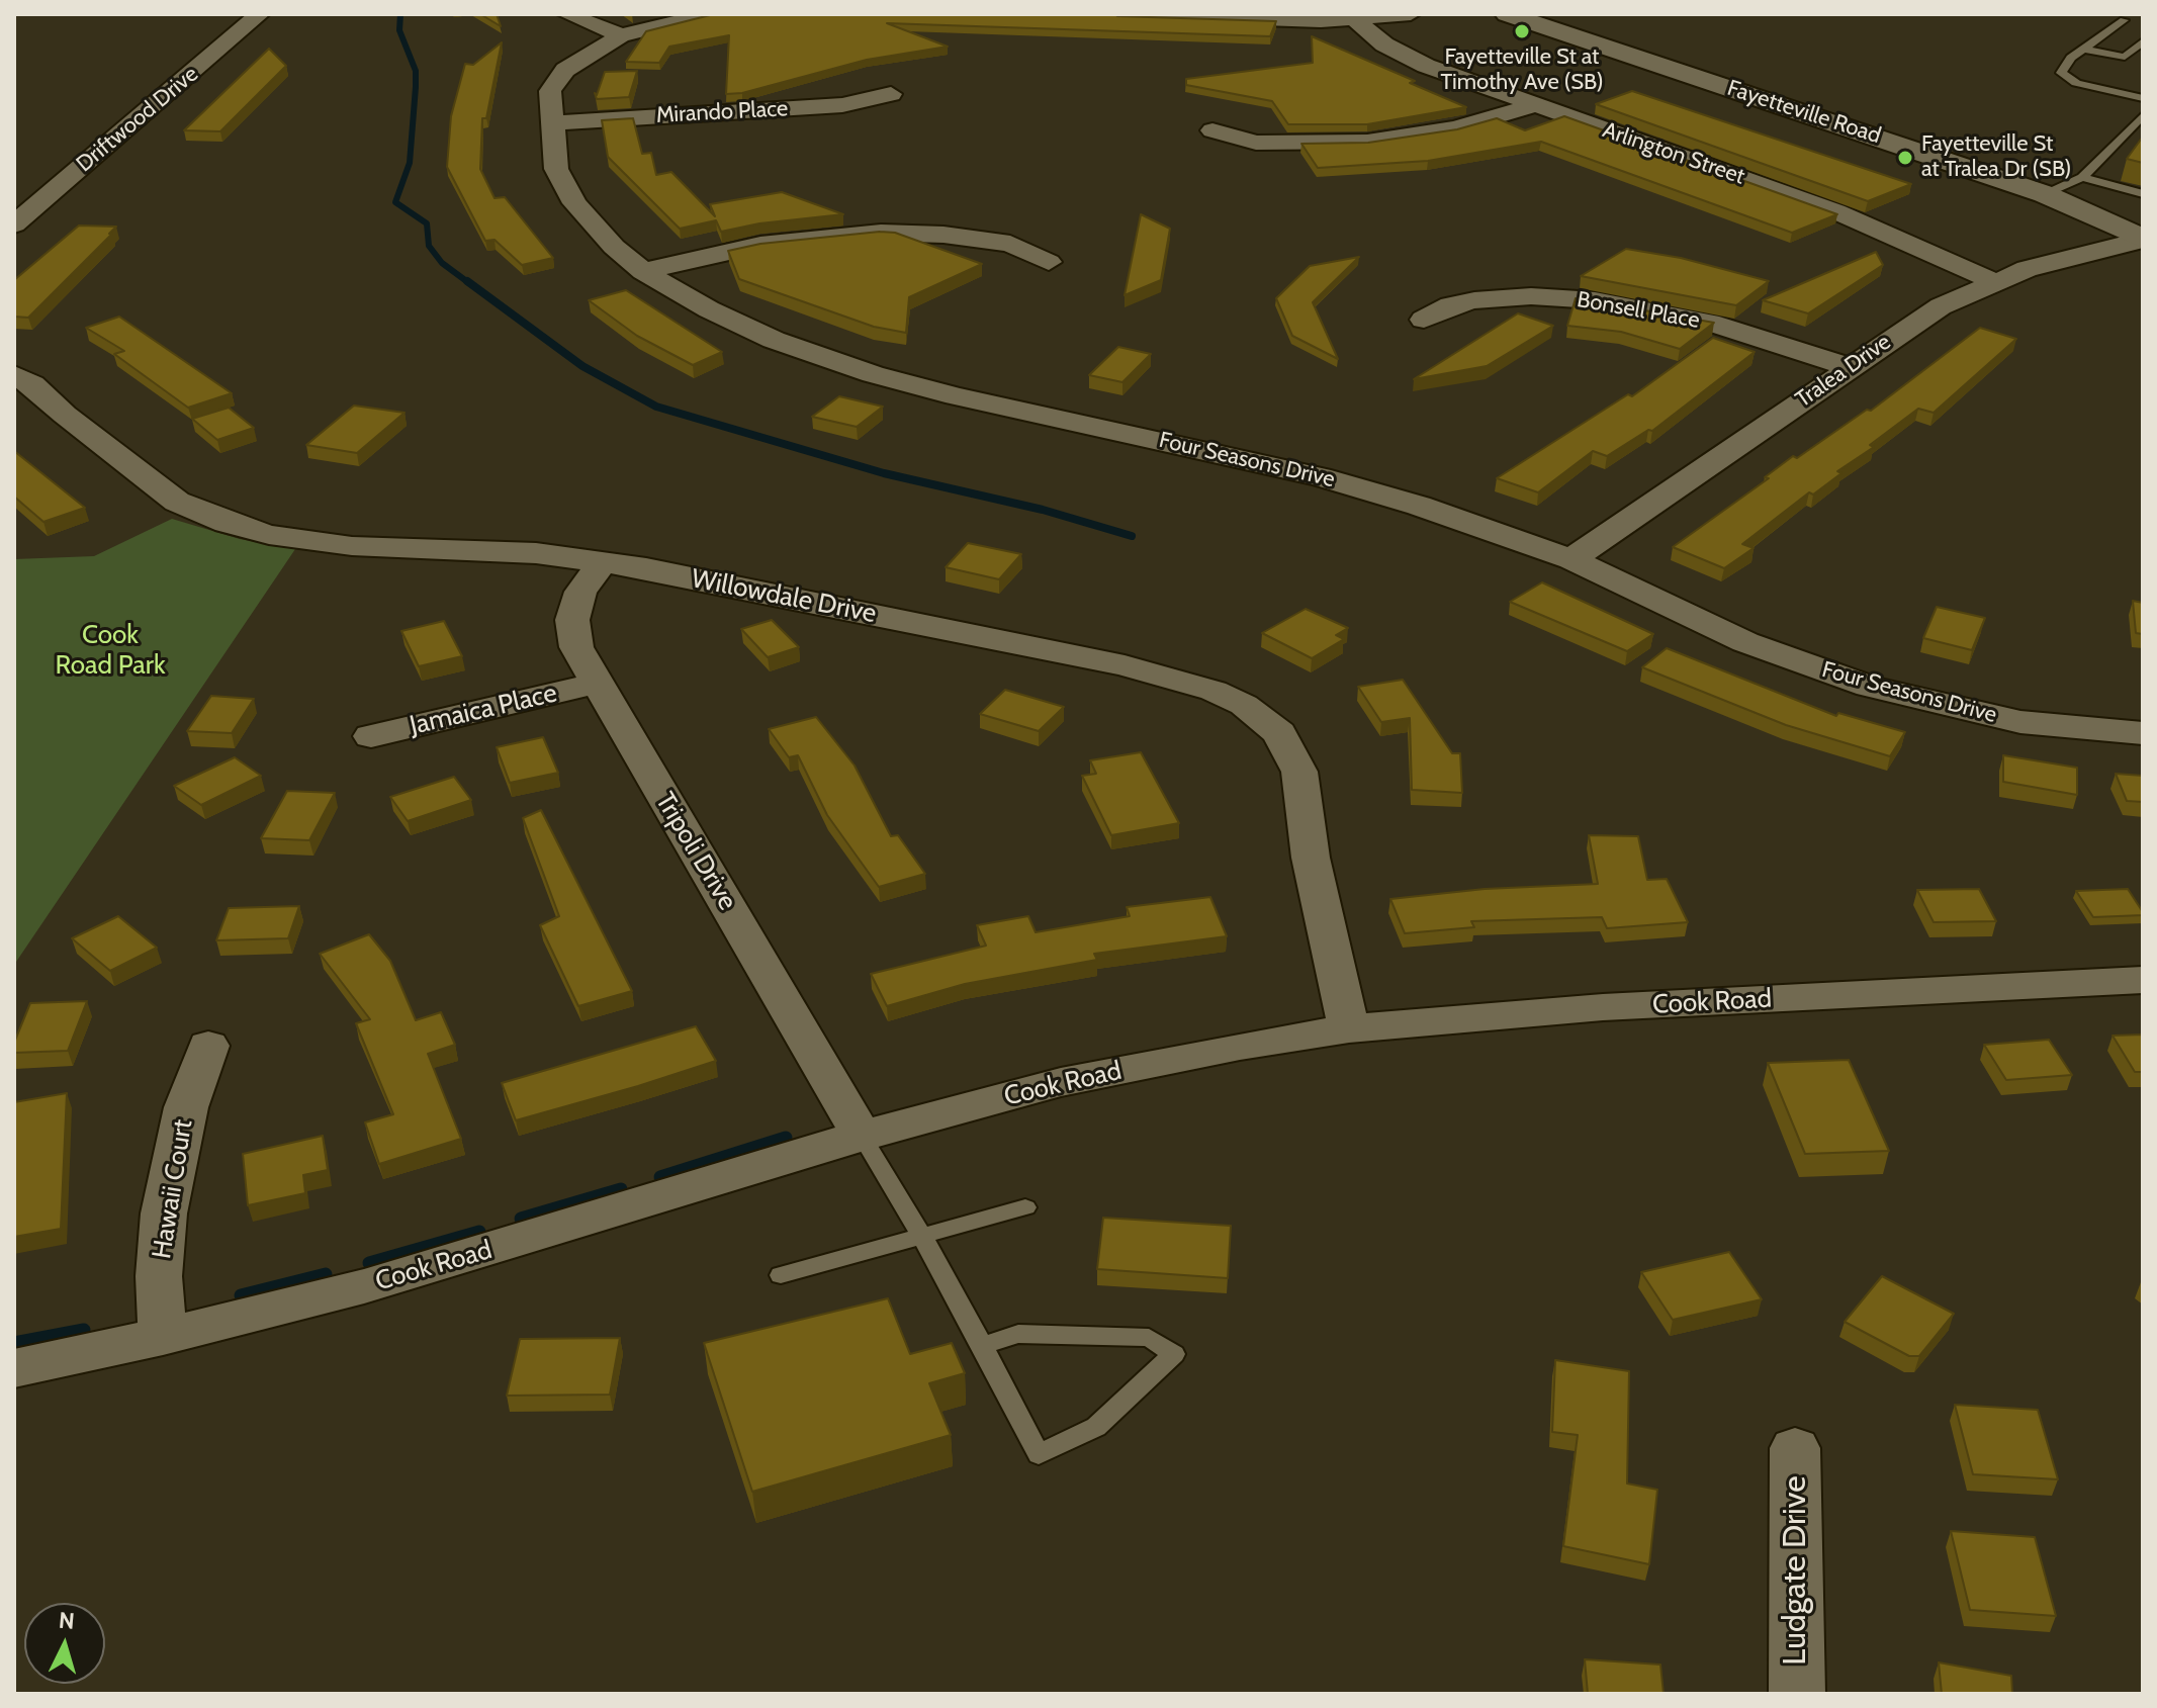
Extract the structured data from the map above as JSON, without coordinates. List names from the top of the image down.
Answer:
{
  "streets": {
    "main road": ["Fayetteville Road"],
    "street": [
      "Mirando Place",
      "Driftwood Drive",
      "Arlington Street",
      "Bonsell Place",
      "Tralea Drive",
      "Four Seasons Drive",
      "Willowdale Drive",
      "Jamaica Place",
      "Tripoli Drive",
      "Cook Road",
      "Hawaii Court",
      "Ludgate Drive"
    ]
  },
  "crossings": [
    ["Mirando Place", "Four Seasons Drive"],
    ["Fayetteville Road", "Tralea Drive"],
    ["Arlington Street", "Tralea Drive"],
    ["Bonsell Place", "Tralea Drive"],
    ["Tralea Drive", "Four Seasons Drive"],
    ["Willowdale Drive", "Tripoli Drive"],
    ["Willowdale Drive", "Cook Road"],
    ["Jamaica Place", "Tripoli Drive"],
    ["Tripoli Drive", "Cook Road"],
    ["Cook Road", "Hawaii Court"]
  ],
  "parks": ["Cook Road Park"],
  "places": ["Fayetteville St at Timothy Ave (SB)", "Fayetteville St at Tralea Dr (SB)"],
  "north": "top"
}
